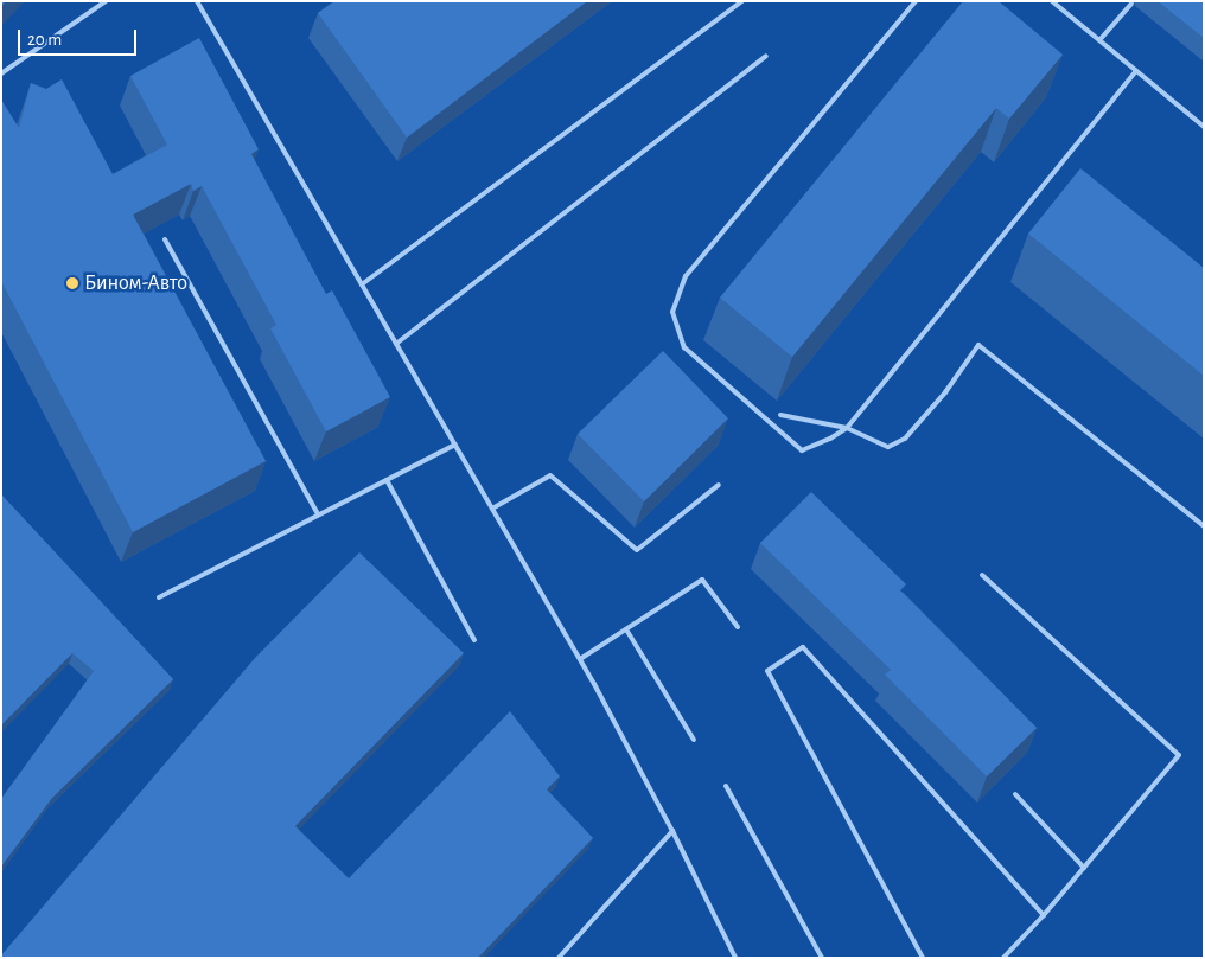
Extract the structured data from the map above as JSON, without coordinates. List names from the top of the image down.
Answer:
{
  "places": ["Бином-Авто"],
  "scale_bar": "20 m"
}
